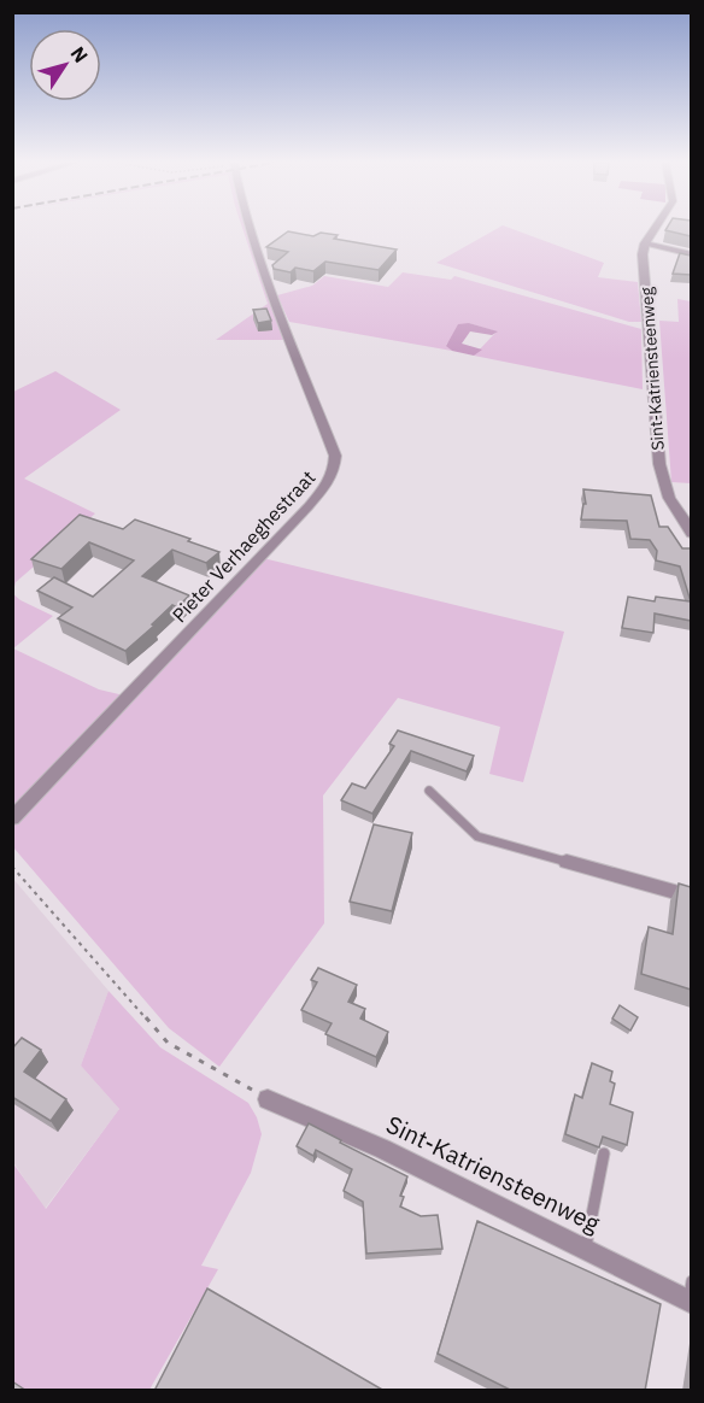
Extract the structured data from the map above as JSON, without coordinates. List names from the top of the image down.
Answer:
{
  "streets": {
    "street": ["Sint-Katriensteenweg", "Pieter Verhaeghestraat"]
  },
  "north": "top right"
}
